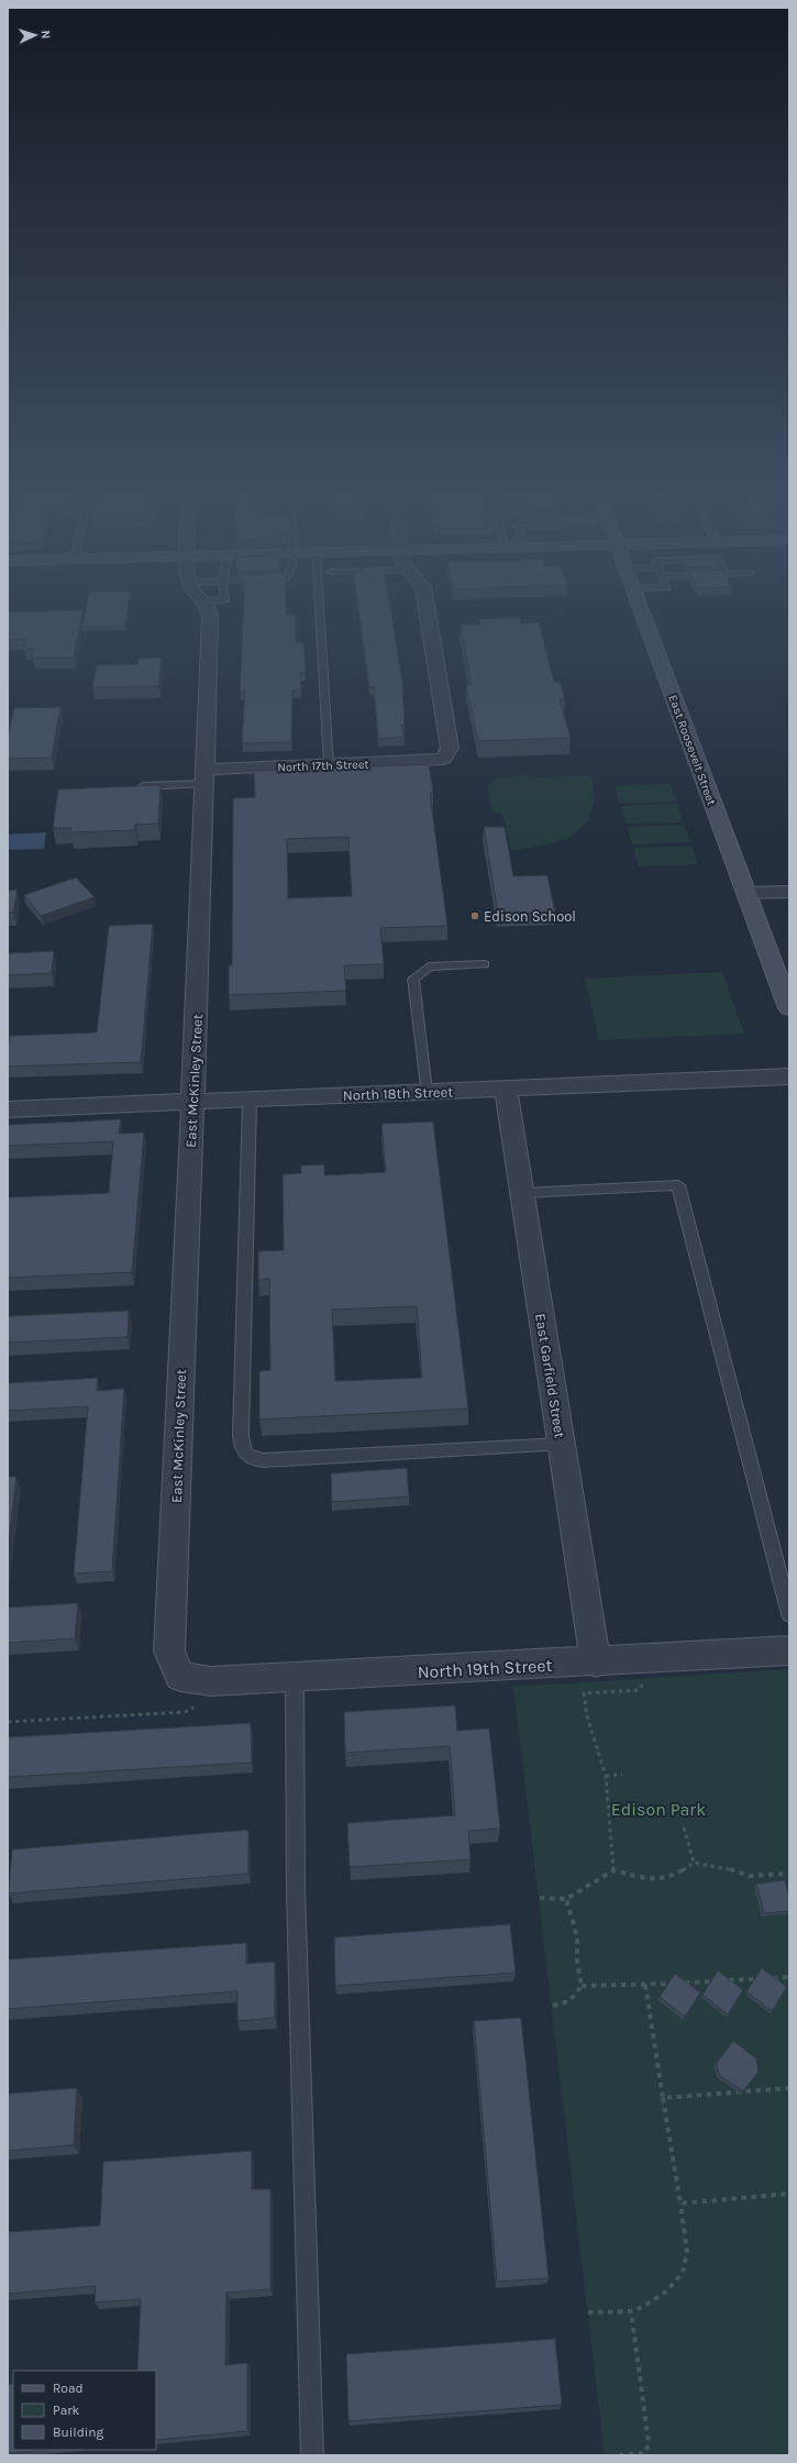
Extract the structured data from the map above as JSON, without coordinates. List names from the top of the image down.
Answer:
{
  "streets": {
    "street": [
      "East Roosevelt Street",
      "North 17th Street",
      "East McKinley Street",
      "North 18th Street",
      "East Garfield Street",
      "North 19th Street"
    ]
  },
  "crossings": [
    ["North 17th Street", "East McKinley Street"],
    ["East McKinley Street", "North 18th Street"],
    ["East McKinley Street", "North 19th Street"],
    ["North 18th Street", "East Garfield Street"],
    ["East Garfield Street", "North 19th Street"]
  ],
  "parks": ["Edison Park"],
  "places": ["Edison School"],
  "legend": ["Road", "Park", "Building"],
  "north": "right"
}
